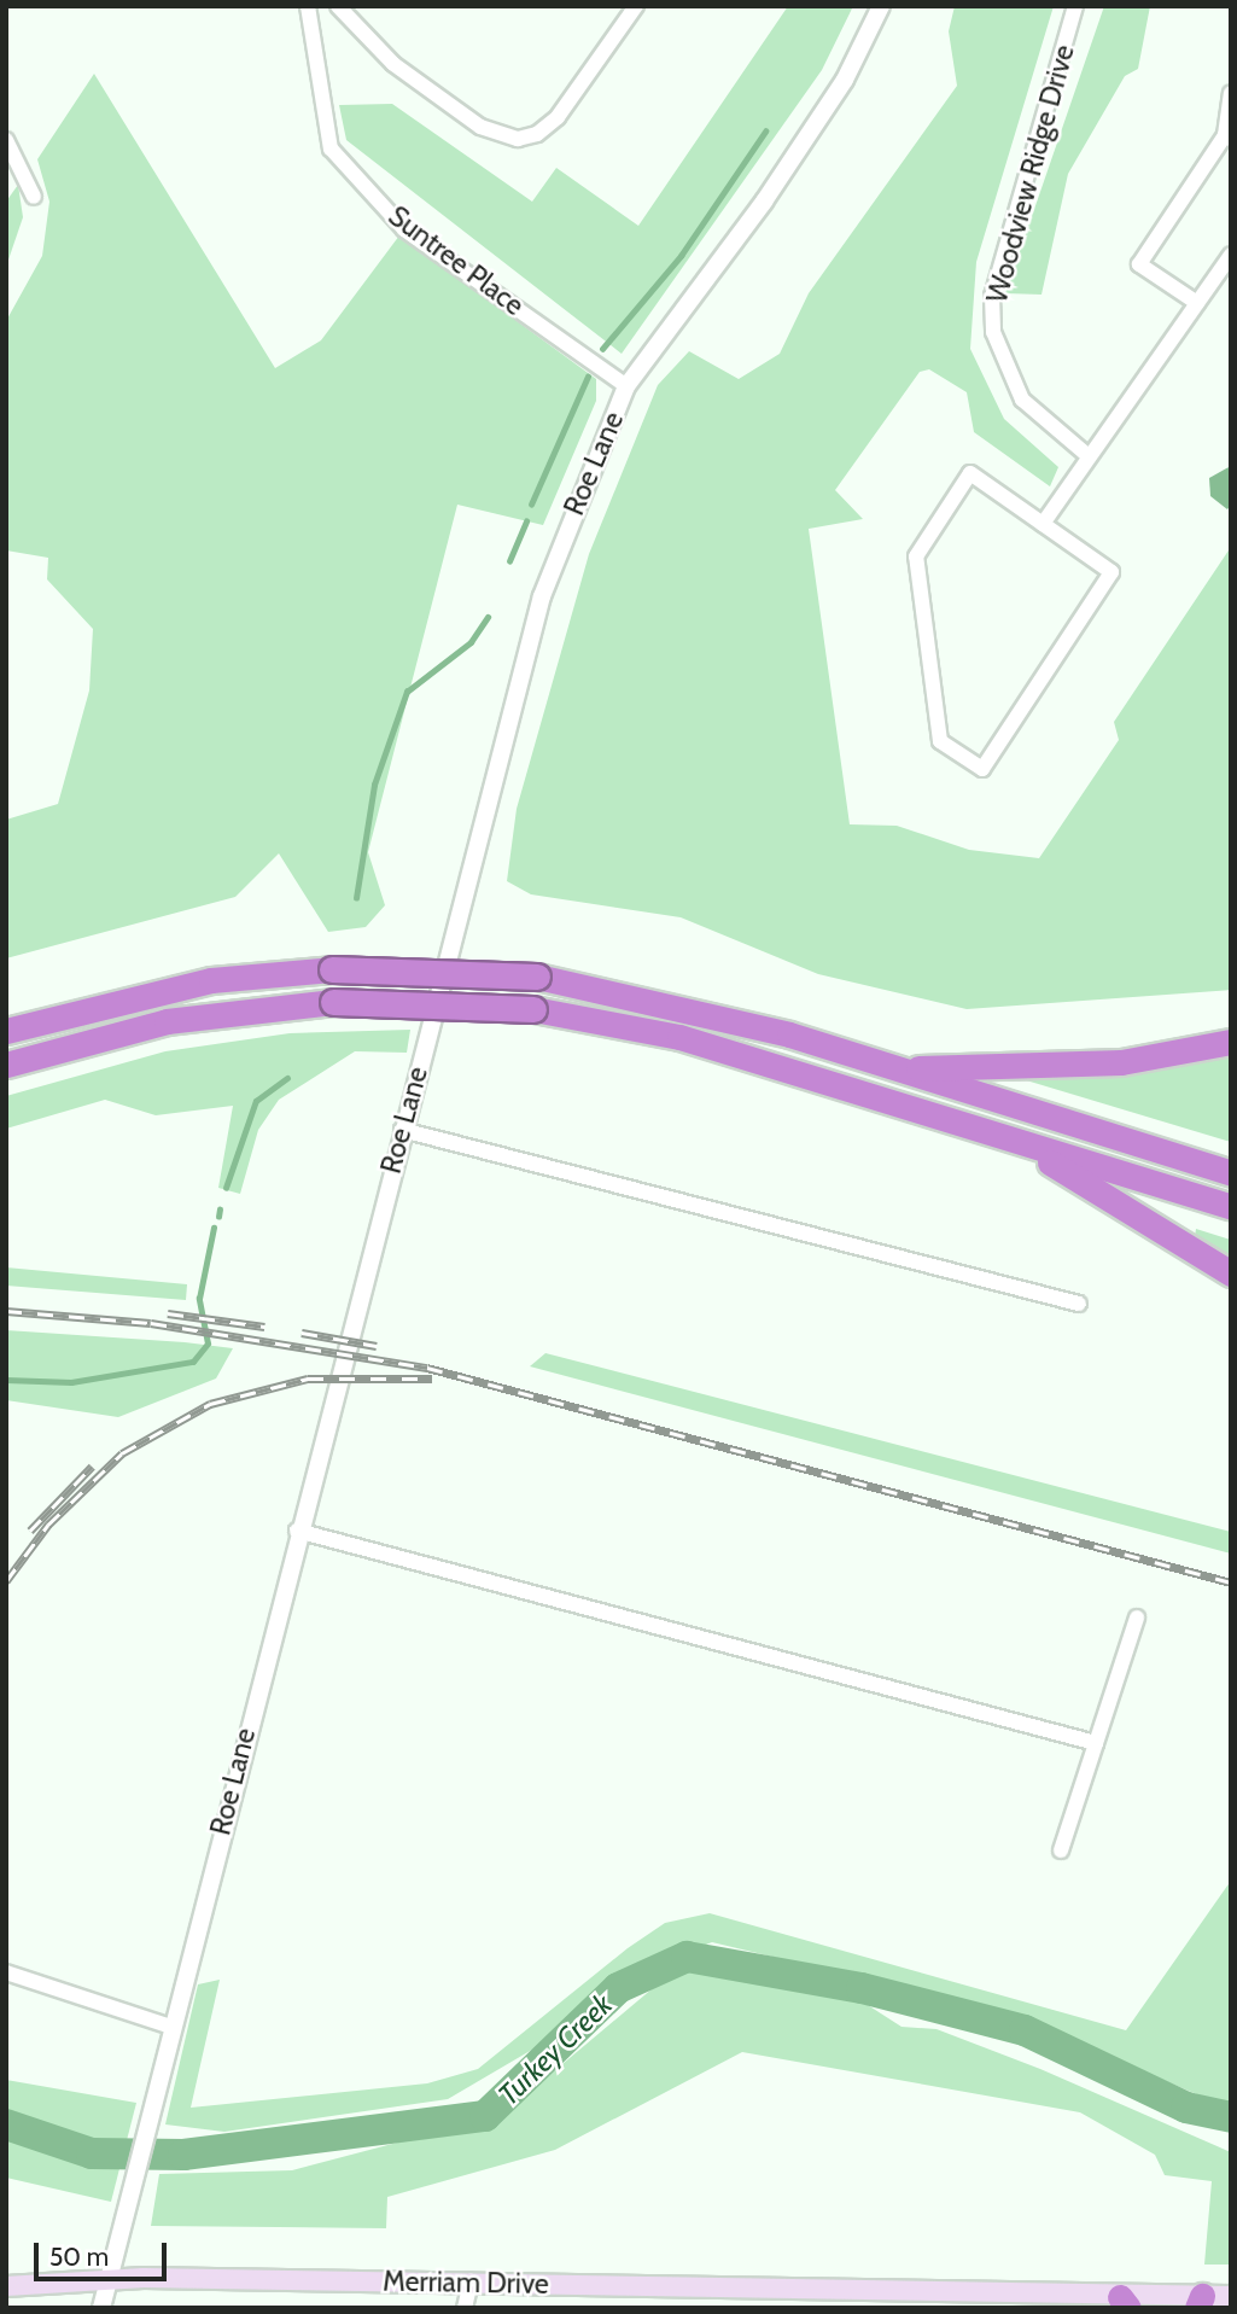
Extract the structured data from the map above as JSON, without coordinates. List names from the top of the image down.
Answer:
{
  "streets": {
    "main road": ["Merriam Drive"],
    "street": ["Woodview Ridge Drive", "Suntree Place", "Roe Lane"]
  },
  "crossings": [
    ["Suntree Place", "Roe Lane"],
    ["Roe Lane", "Merriam Drive"]
  ],
  "water": ["Turkey Creek"],
  "scale_bar": "50 m"
}
